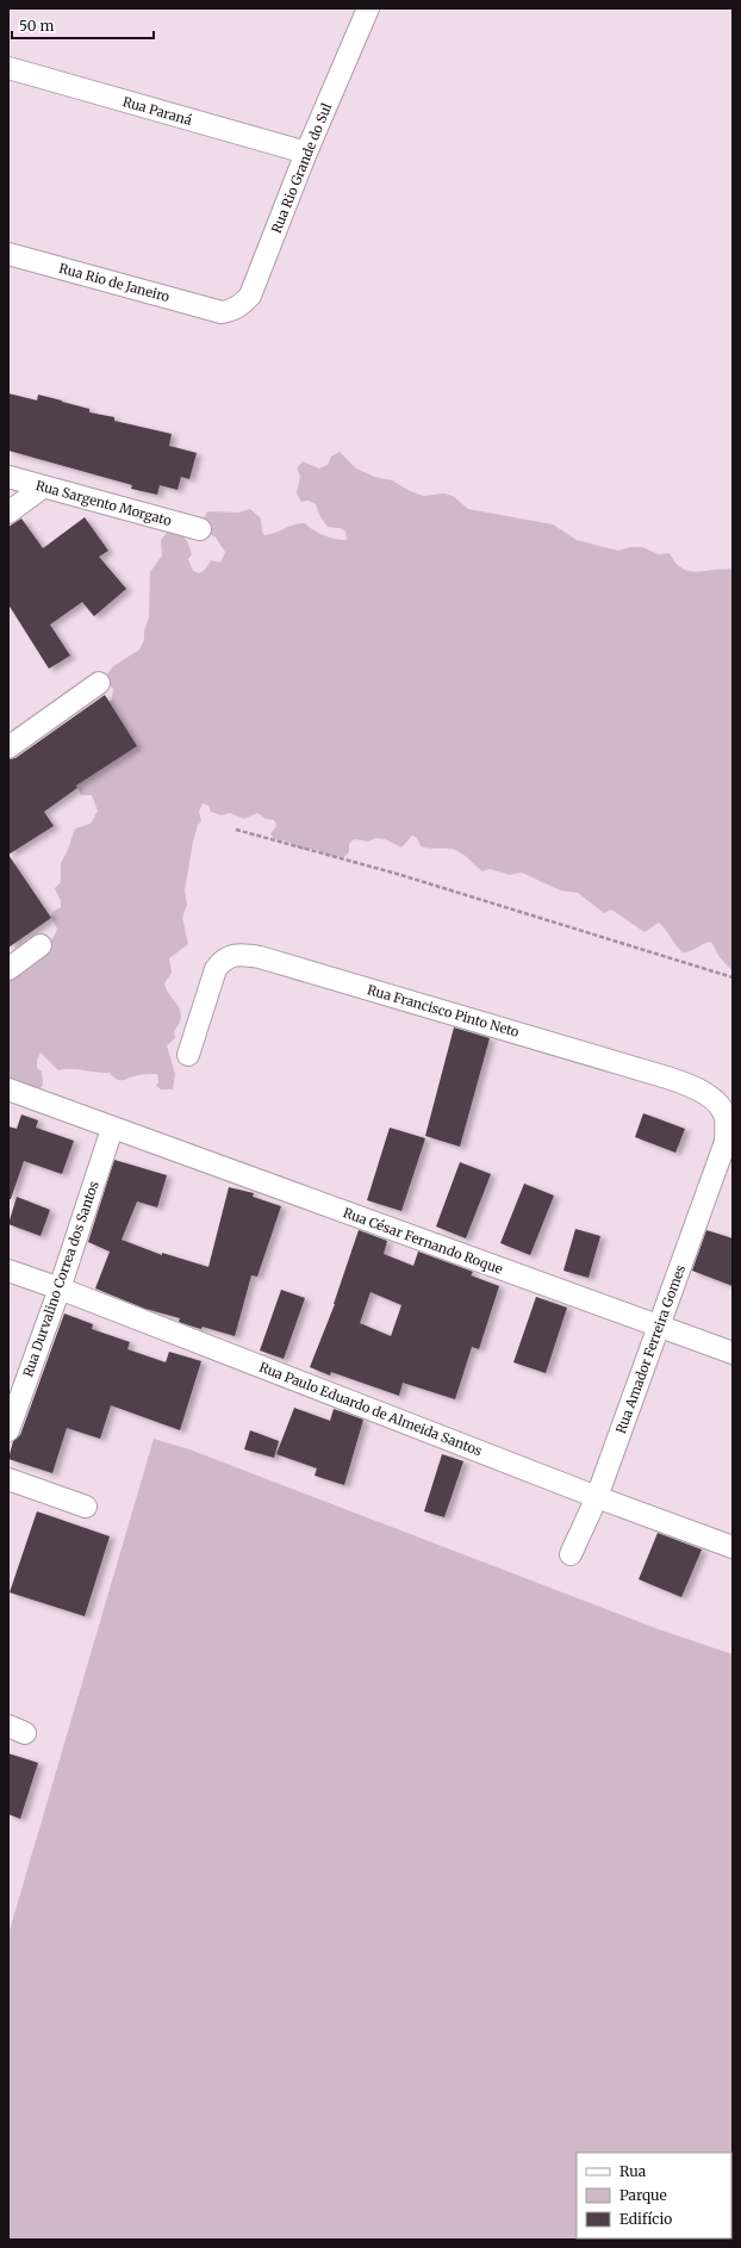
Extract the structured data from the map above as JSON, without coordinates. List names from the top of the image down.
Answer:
{
  "streets": {
    "street": [
      "Rua Paraná",
      "Rua Rio Grande do Sul",
      "Rua Rio de Janeiro",
      "Rua Sargento Morgato",
      "Rua Francisco Pinto Neto",
      "Rua César Fernando Roque",
      "Rua Durvalino Correa dos Santos",
      "Rua Amador Ferreira Gomes",
      "Rua Paulo Eduardo de Almeida Santos"
    ]
  },
  "crossings": [
    ["Rua Paraná", "Rua Rio Grande do Sul"],
    ["Rua Rio Grande do Sul", "Rua Rio de Janeiro"],
    ["Rua Francisco Pinto Neto", "Rua Amador Ferreira Gomes"],
    ["Rua César Fernando Roque", "Rua Durvalino Correa dos Santos"],
    ["Rua César Fernando Roque", "Rua Amador Ferreira Gomes"],
    ["Rua Durvalino Correa dos Santos", "Rua Paulo Eduardo de Almeida Santos"],
    ["Rua Amador Ferreira Gomes", "Rua Paulo Eduardo de Almeida Santos"]
  ],
  "legend": ["Rua", "Parque", "Edifício"],
  "scale_bar": "50 m"
}
